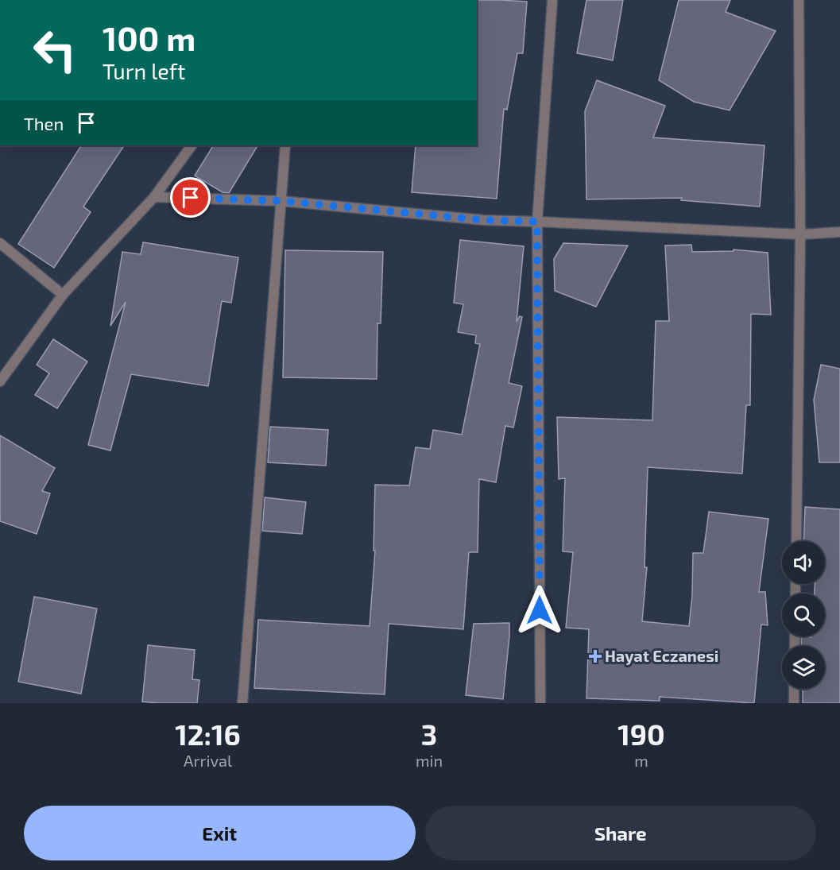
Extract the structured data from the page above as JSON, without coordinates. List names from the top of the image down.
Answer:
{
  "places": {
    "health": ["Hayat Eczanesi"]
  },
  "page": {
    "turn": ["100 m", "Turn left"],
    "then": "Then",
    "eta": [
      "12:16",
      "Arrival",
      "3",
      "min",
      "190",
      "m"
    ],
    "buttons": ["Exit", "Share"]
  }
}
